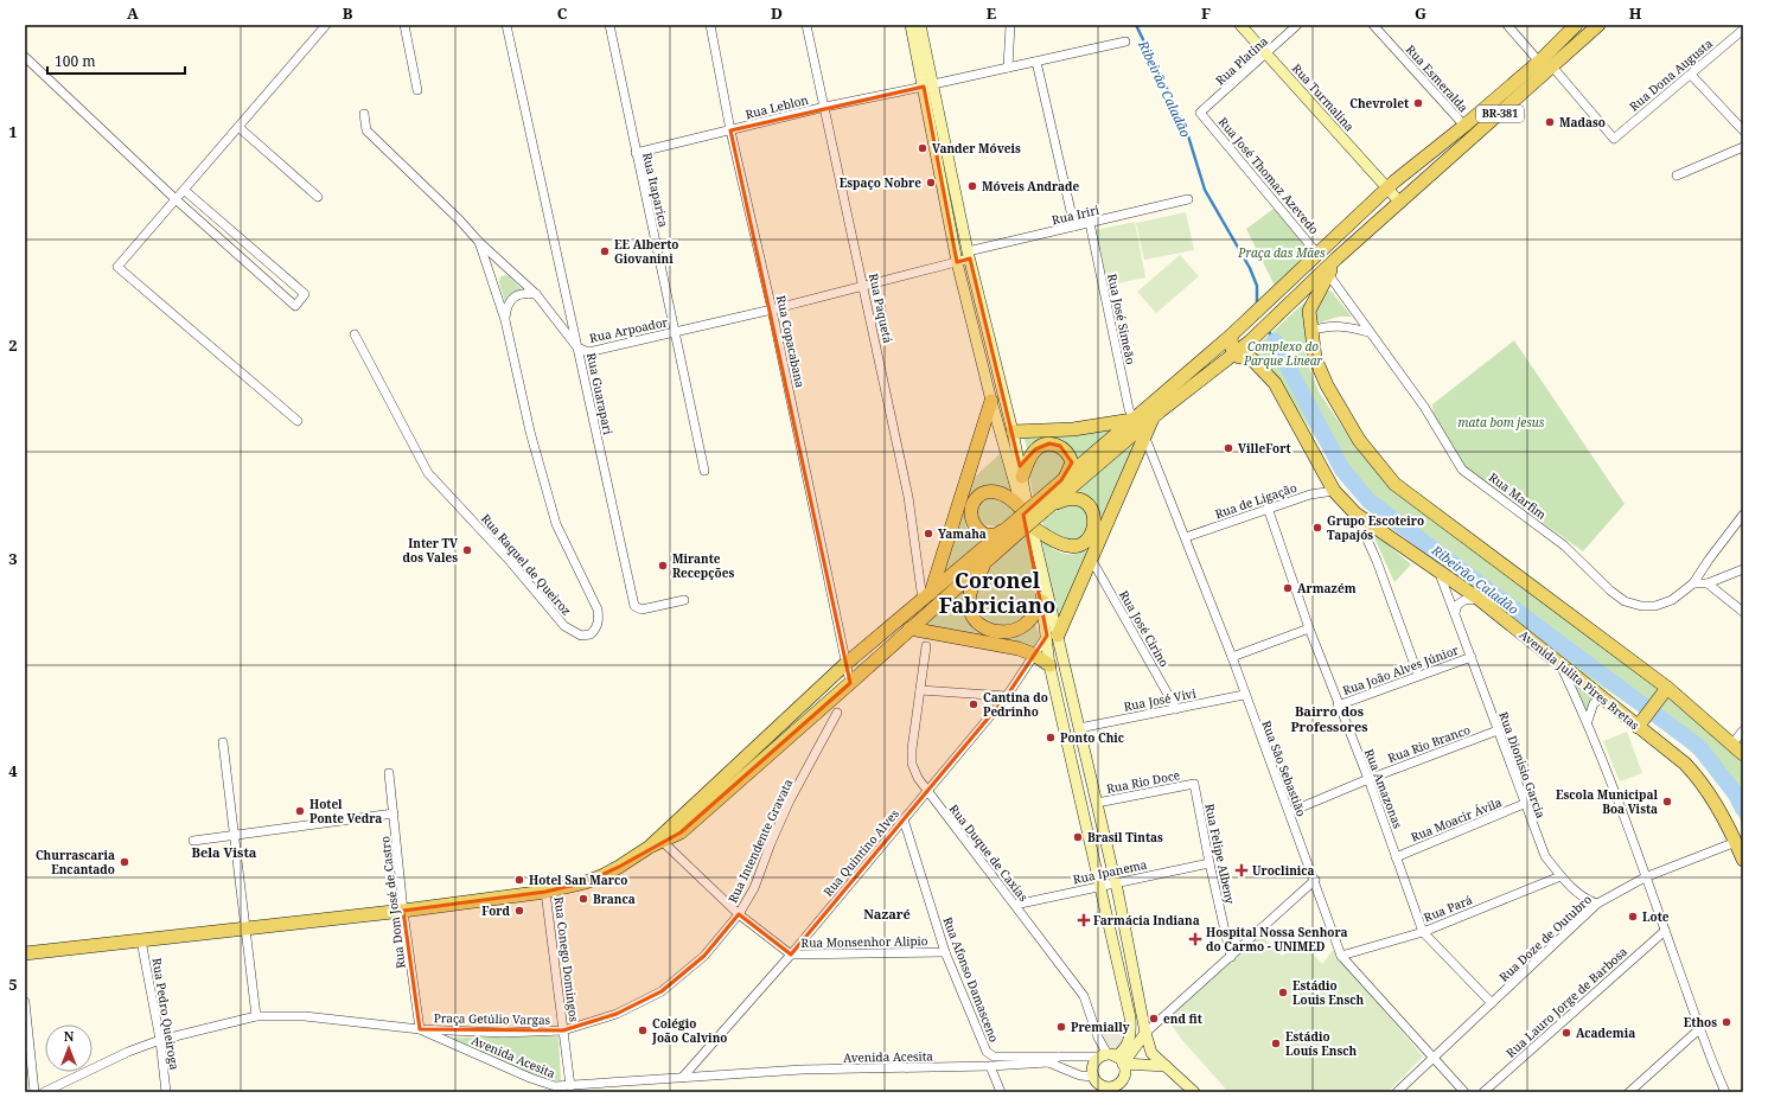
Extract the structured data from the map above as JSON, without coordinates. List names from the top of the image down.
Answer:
{
  "streets": {
    "main road": ["Rua Turmalina", "BR-381", "Avenida Julita Pires Bretas"],
    "street": [
      "Rua Platina",
      "Rua Dona Augusta",
      "Rua Esmeralda",
      "Rua Leblon",
      "Rua José Thomaz Azevedo",
      "Rua Itaparica",
      "Rua Iriri",
      "Rua Paquetá",
      "Rua José Simeão",
      "Rua Arpoador",
      "Rua Copacabana",
      "Rua Guarapari",
      "Rua Marfim",
      "Rua de Ligação",
      "Rua Raquel de Queiroz",
      "Rua José Cirino",
      "Rua João Alves Júnior",
      "Rua José Vivi",
      "Rua Rio Branco",
      "Rua Dionisio Garcia",
      "Rua São Sebastião",
      "Rua Rio Doce",
      "Rua Amazonas",
      "Rua Moacir Ávila",
      "Rua Intendente Gravata",
      "Rua Quintino Alves",
      "Rua Duque de Caxias",
      "Rua Felipe Albeny",
      "Rua Ipanema",
      "Rua Dom José de Castro",
      "Rua Pará",
      "Rua Doze de Outubro",
      "Rua Monsenhor Alipio",
      "Rua Conego Domingos",
      "Rua Afonso Damasceno",
      "Rua Lauro Jorge de Barbosa",
      "Rua Pedro Queiroga",
      "Praça Getúlio Vargas",
      "Avenida Acesita"
    ]
  },
  "crossings": [
    ["Rua Platina", "Rua Turmalina"],
    ["Rua Platina", "Rua José Thomaz Azevedo"],
    ["Rua Dona Augusta", "BR-381"],
    ["Rua Esmeralda", "BR-381"],
    ["Rua Turmalina", "BR-381"],
    ["Rua Leblon", "Rua Itaparica"],
    ["Rua Leblon", "Rua Paquetá"],
    ["Rua Leblon", "Rua Copacabana"],
    ["BR-381", "Rua José Thomaz Azevedo"],
    ["BR-381", "Rua Marfim"],
    ["BR-381", "Avenida Julita Pires Bretas"],
    ["Rua Itaparica", "Rua Arpoador"],
    ["Rua Iriri", "Rua José Simeão"],
    ["Rua Iriri", "Rua Arpoador"],
    ["Rua Paquetá", "Rua Arpoador"],
    ["Rua José Simeão", "Rua São Sebastião"],
    ["Rua Arpoador", "Rua Copacabana"],
    ["Rua Arpoador", "Rua Guarapari"],
    ["Rua Arpoador", "Rua Raquel de Queiroz"],
    ["Rua de Ligação", "Avenida Julita Pires Bretas"],
    ["Rua de Ligação", "Rua São Sebastião"],
    ["Rua de Ligação", "Rua Amazonas"],
    ["Rua José Cirino", "Rua José Vivi"],
    ["Rua João Alves Júnior", "Rua Dionisio Garcia"],
    ["Rua João Alves Júnior", "Rua Amazonas"],
    ["Avenida Julita Pires Bretas", "Rua Dionisio Garcia"],
    ["Avenida Julita Pires Bretas", "Rua Doze de Outubro"],
    ["Rua José Vivi", "Rua São Sebastião"],
    ["Rua Rio Branco", "Rua Dionisio Garcia"],
    ["Rua Rio Branco", "Rua São Sebastião"],
    ["Rua Rio Branco", "Rua Amazonas"],
    ["Rua Dionisio Garcia", "Rua Moacir Ávila"],
    ["Rua Dionisio Garcia", "Rua Pará"],
    ["Rua Dionisio Garcia", "Rua Doze de Outubro"],
    ["Rua São Sebastião", "Rua Pará"],
    ["Rua São Sebastião", "Rua Doze de Outubro"],
    ["Rua Rio Doce", "Rua Felipe Albeny"],
    ["Rua Amazonas", "Rua Moacir Ávila"],
    ["Rua Amazonas", "Rua Pará"],
    ["Rua Amazonas", "Rua Doze de Outubro"],
    ["Rua Intendente Gravata", "Rua Monsenhor Alipio"],
    ["Rua Intendente Gravata", "Rua Conego Domingos"],
    ["Rua Intendente Gravata", "Praça Getúlio Vargas"],
    ["Rua Quintino Alves", "Rua Duque de Caxias"],
    ["Rua Quintino Alves", "Rua Monsenhor Alipio"],
    ["Rua Quintino Alves", "Rua Afonso Damasceno"],
    ["Rua Quintino Alves", "Avenida Acesita"],
    ["Rua Duque de Caxias", "Rua Ipanema"],
    ["Rua Duque de Caxias", "Avenida Acesita"],
    ["Rua Felipe Albeny", "Rua Ipanema"],
    ["Rua Dom José de Castro", "Praça Getúlio Vargas"],
    ["Rua Dom José de Castro", "Avenida Acesita"],
    ["Rua Monsenhor Alipio", "Rua Afonso Damasceno"],
    ["Rua Conego Domingos", "Praça Getúlio Vargas"],
    ["Rua Afonso Damasceno", "Avenida Acesita"],
    ["Rua Pedro Queiroga", "Avenida Acesita"],
    ["Praça Getúlio Vargas", "Avenida Acesita"]
  ],
  "districts": [
    "Coronel Fabriciano",
    "Bairro dos Professores",
    "Bela Vista",
    "Nazaré"
  ],
  "water": ["Ribeirão Caladão"],
  "parks": ["Praça das Mães", "Complexo do Parque Linear", "mata bom jesus"],
  "places": {
    "other": [
      "Chevrolet",
      "Madaso",
      "Vander Móveis",
      "Espaço Nobre",
      "Móveis Andrade",
      "EE Alberto Giovanini",
      "VilleFort",
      "Grupo Escoteiro Tapajós",
      "Yamaha",
      "Inter TV dos Vales",
      "Mirante Recepções",
      "Armazém",
      "Cantina do Pedrinho",
      "Ponto Chic",
      "Escola Municipal Boa Vista",
      "Hotel Ponte Vedra",
      "Brasil Tintas",
      "Churrascaria Encantado",
      "Hotel San Marco",
      "Branca",
      "Ford",
      "Lote",
      "Estádio Louis Ensch",
      "end fit",
      "Ethos",
      "Premially",
      "Colégio João Calvino",
      "Academia",
      "Estádio Louís Ensch"
    ],
    "health": ["Uroclinica", "Farmácia Indiana", "Hospital Nossa Senhora do Carmo - UNIMED"]
  },
  "scale_bar": "100 m",
  "north": "top",
  "grid": {
    "columns": [
      "A",
      "B",
      "C",
      "D",
      "E",
      "F",
      "G",
      "H"
    ],
    "rows": [
      "1",
      "2",
      "3",
      "4",
      "5"
    ]
  }
}
